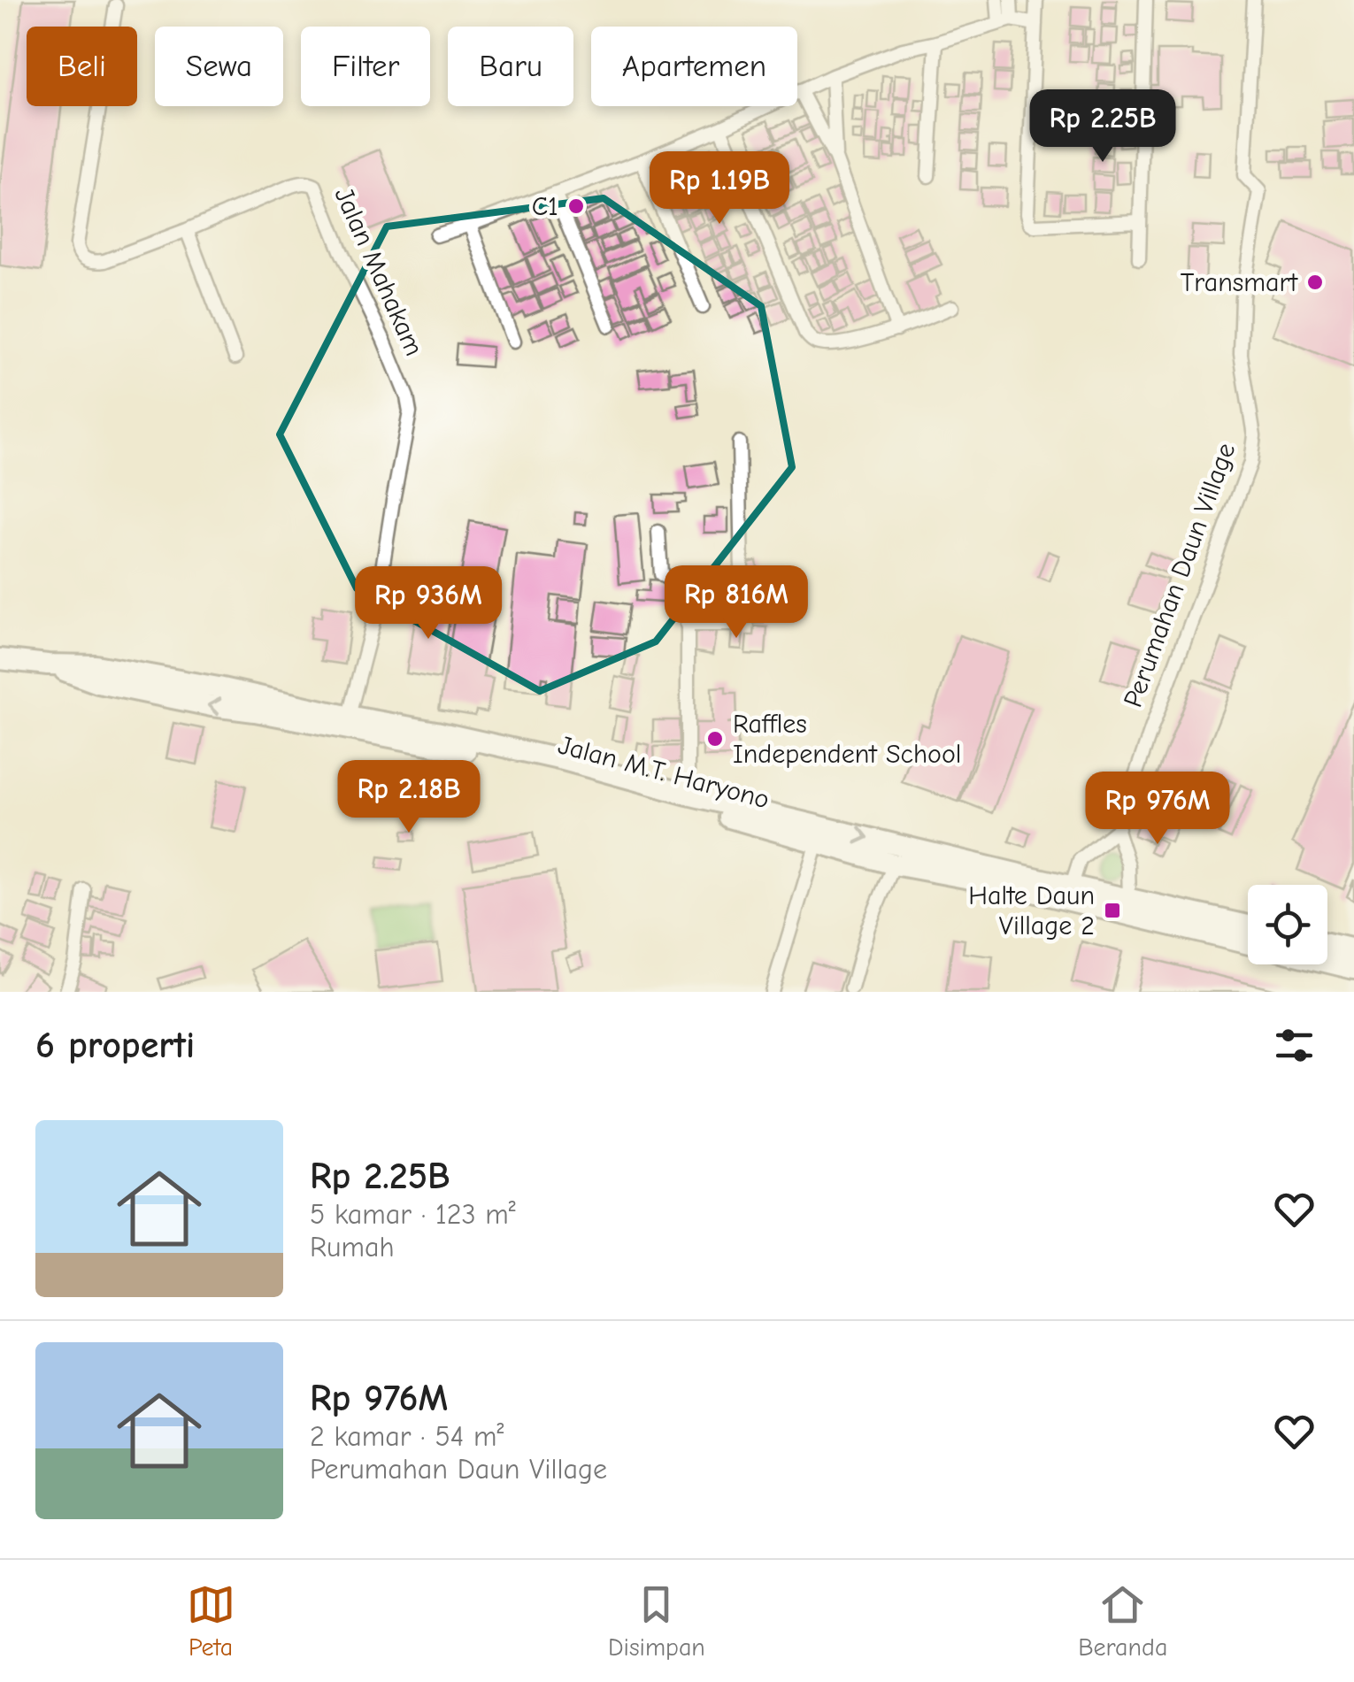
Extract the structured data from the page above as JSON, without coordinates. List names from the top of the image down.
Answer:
{
  "streets": {
    "main road": ["Jalan M.T. Haryono"],
    "street": ["Jalan Mahakam", "Perumahan Daun Village"]
  },
  "crossings": [
    ["Jalan Mahakam", "Jalan M.T. Haryono"]
  ],
  "places": {
    "other": ["C1", "Transmart", "Raffles Independent School"],
    "transit": ["Halte Daun Village 2"]
  },
  "page": {
    "chip": [
      "Beli",
      "Sewa",
      "Filter",
      "Baru",
      "Apartemen"
    ],
    "price": [
      "Rp 2.25B",
      "Rp 1.19B",
      "Rp 816M",
      "Rp 936M",
      "Rp 2.18B",
      "Rp 976M"
    ],
    "heading": "6 properti",
    "list": [
      {
        "name": "Rp 2.25B",
        "note": "5 kamar · 123 m² · Rumah"
      },
      {
        "name": "Rp 976M",
        "note": "2 kamar · 54 m² · Perumahan Daun Village"
      }
    ],
    "tabs": ["Peta", "Disimpan", "Beranda"]
  }
}
